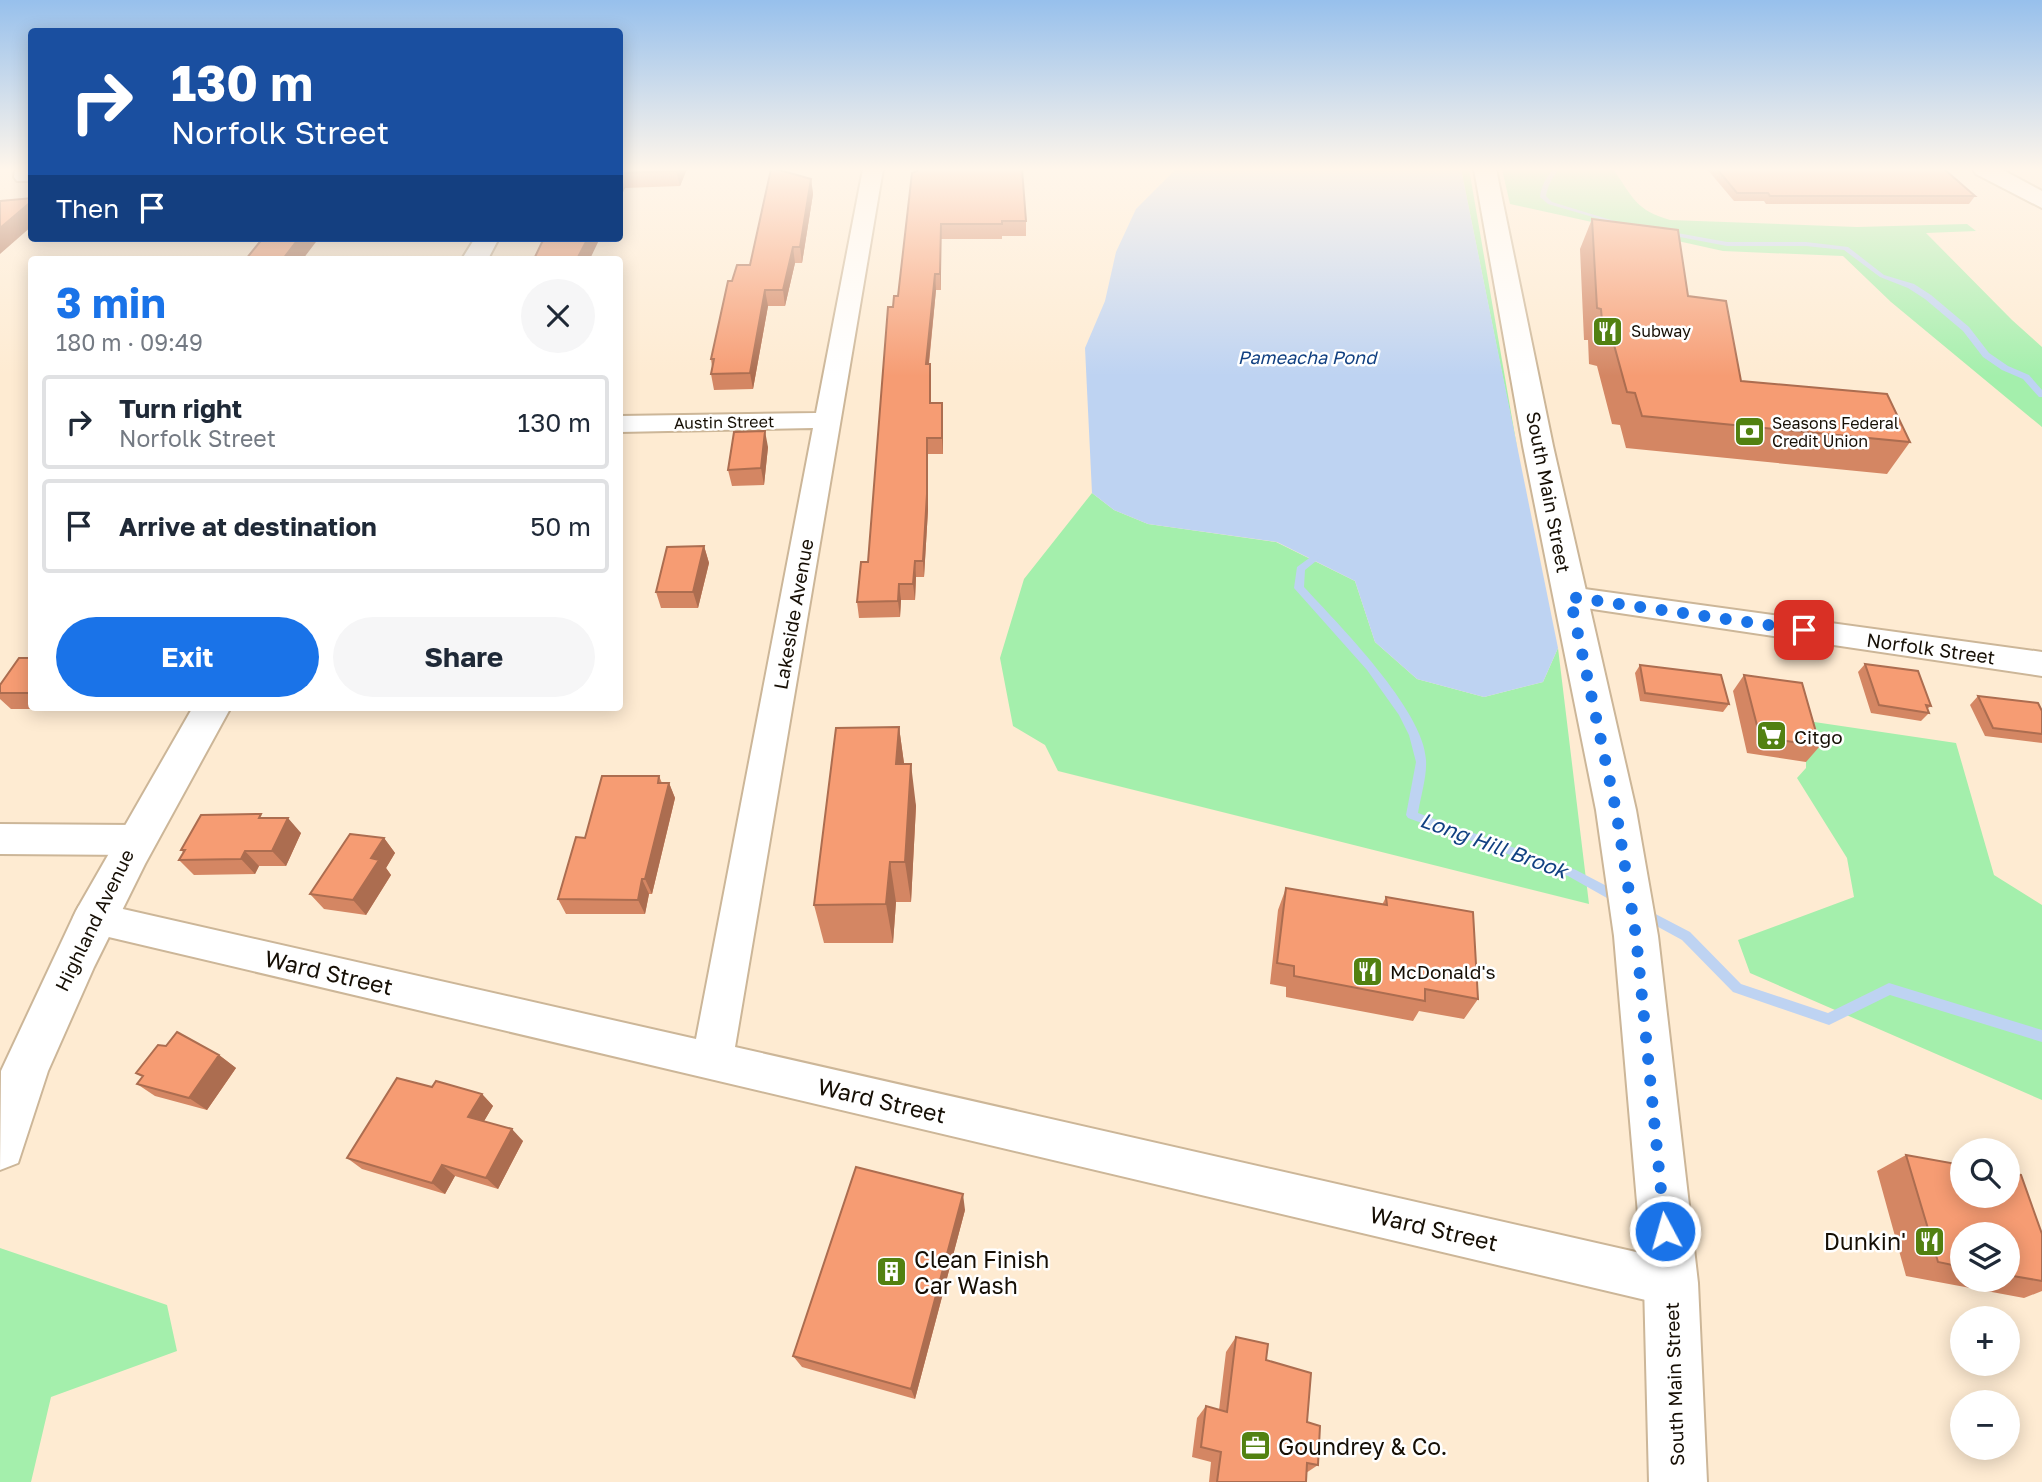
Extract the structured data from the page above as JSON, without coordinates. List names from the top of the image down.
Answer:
{
  "streets": {
    "main road": ["South Main Street", "Highland Avenue"],
    "street": [
      "Austin Street",
      "Lakeside Avenue",
      "Norfolk Street",
      "Ward Street"
    ]
  },
  "crossings": [
    ["Austin Street", "Lakeside Avenue"],
    ["South Main Street", "Norfolk Street"],
    ["South Main Street", "Ward Street"],
    ["Lakeside Avenue", "Ward Street"],
    ["Highland Avenue", "Ward Street"]
  ],
  "water": ["Pameacha Pond", "Long Hill Brook"],
  "places": {
    "restaurant": ["Subway", "McDonald's", "Dunkin'"],
    "bank": ["Seasons Federal Credit Union"],
    "supermarket": ["Citgo"],
    "building": ["Clean Finish Car Wash"],
    "office": ["Goundrey & Co."]
  },
  "page": {
    "turn": ["130 m", "Norfolk Street"],
    "then": "Then",
    "heading": ["3 min", "180 m · 09:49"],
    "list": [
      {
        "name": "Turn right",
        "note": "Norfolk Street",
        "value": "130 m"
      },
      {
        "name": "Arrive at destination",
        "value": "50 m"
      }
    ],
    "buttons": ["Exit", "Share"],
    "map_buttons": ["+", "−"]
  }
}
